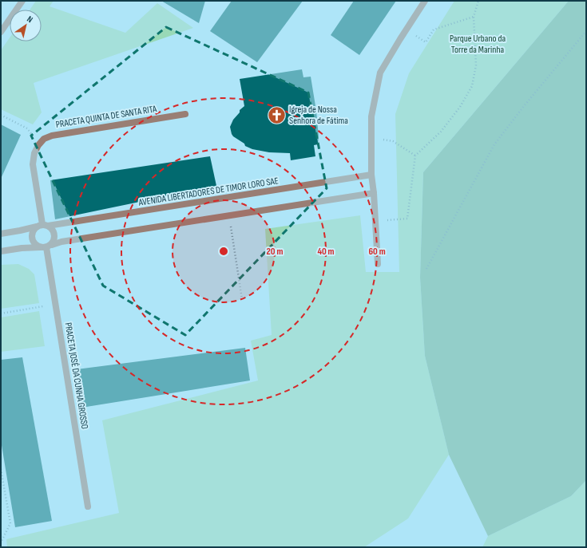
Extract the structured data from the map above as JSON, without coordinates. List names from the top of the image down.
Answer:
{
  "streets": {
    "street": ["PRACETA QUINTA DE SANTA RITA", "AVENIDA LIBERTADORES DE TIMOR LORO SAE", "PRACETA JOSÉ DA CUNHA GROSSO"]
  },
  "crossings": [
    ["PRACETA QUINTA DE SANTA RITA", "AVENIDA LIBERTADORES DE TIMOR LORO SAE"],
    ["PRACETA QUINTA DE SANTA RITA", "PRACETA JOSÉ DA CUNHA GROSSO"],
    ["AVENIDA LIBERTADORES DE TIMOR LORO SAE", "PRACETA JOSÉ DA CUNHA GROSSO"]
  ],
  "parks": ["Parque Urbano da Torre da Marinha"],
  "places": {
    "church": ["Igreja de Nossa Senhora de Fátima"]
  },
  "north": "top right",
  "rings": ["20 m", "40 m", "60 m"]
}
